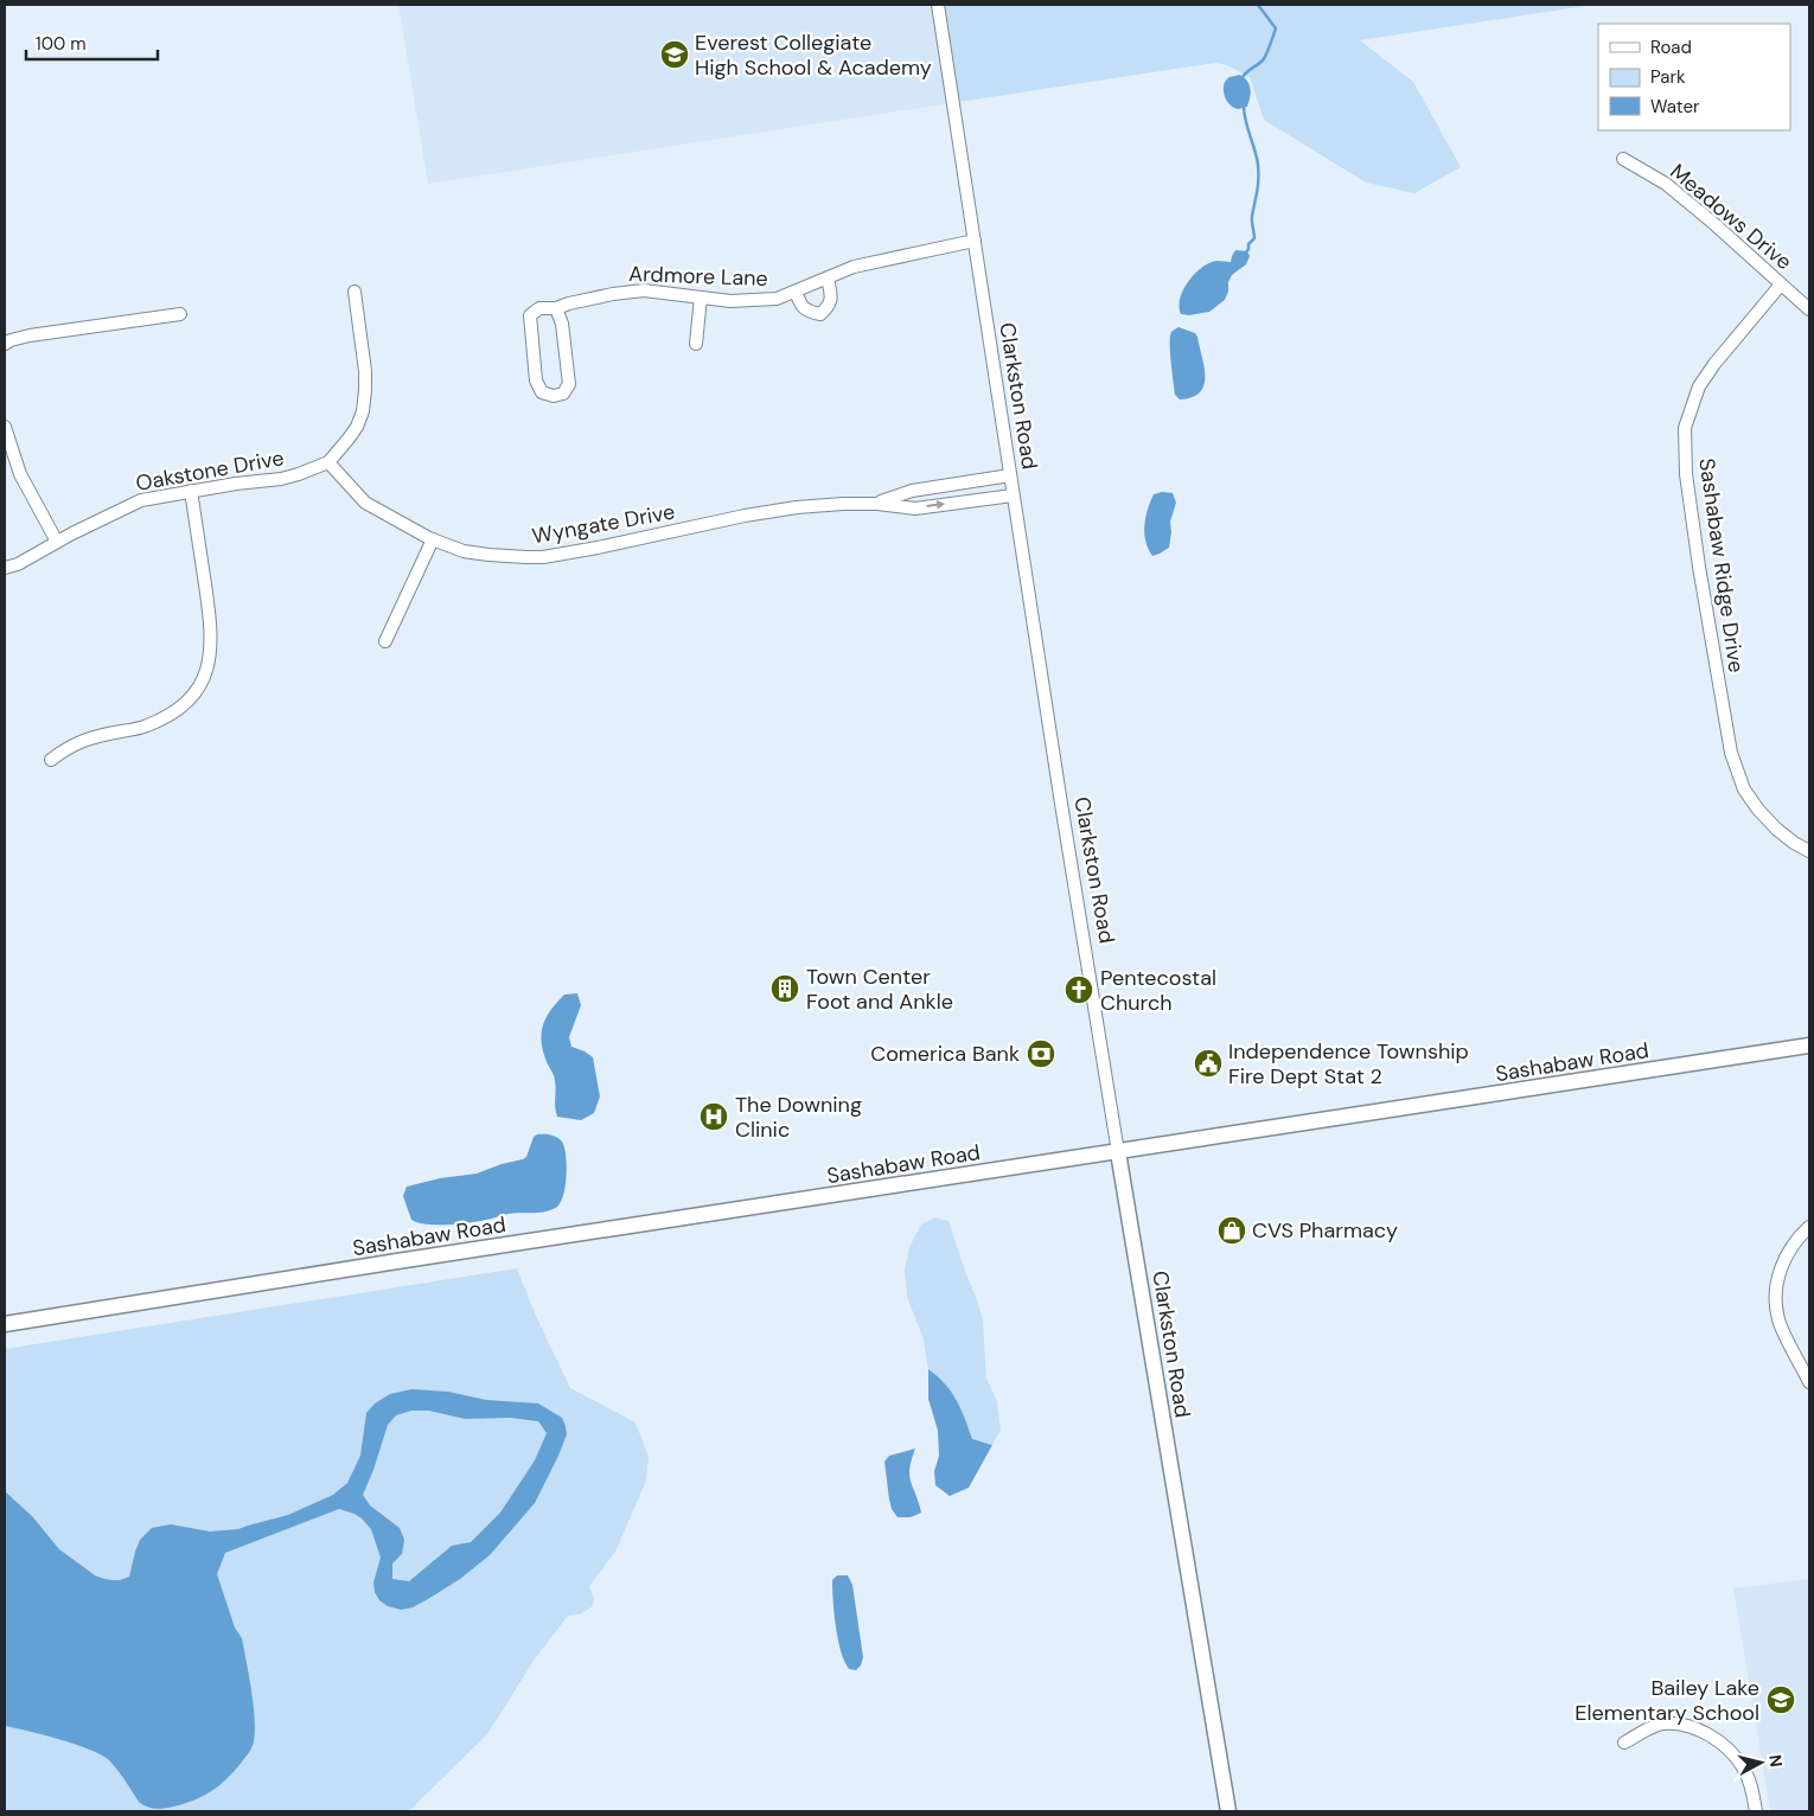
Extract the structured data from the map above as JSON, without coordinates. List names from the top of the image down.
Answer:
{
  "streets": {
    "main road": ["Clarkston Road", "Sashabaw Road"],
    "street": [
      "Meadows Drive",
      "Ardmore Lane",
      "Oakstone Drive",
      "Wyngate Drive",
      "Sashabaw Ridge Drive"
    ]
  },
  "crossings": [
    ["Meadows Drive", "Sashabaw Ridge Drive"],
    ["Ardmore Lane", "Clarkston Road"],
    ["Clarkston Road", "Wyngate Drive"],
    ["Clarkston Road", "Sashabaw Road"],
    ["Oakstone Drive", "Wyngate Drive"]
  ],
  "places": {
    "school or university": ["Everest Collegiate High School & Academy", "Bailey Lake Elementary School"],
    "building": ["Town Center Foot and Ankle"],
    "church": ["Pentecostal Church"],
    "bank": ["Comerica Bank"],
    "public building": ["Independence Township Fire Dept Stat 2"],
    "hospital": ["The Downing Clinic"],
    "shop": ["CVS Pharmacy"]
  },
  "legend": ["Road", "Park", "Water"],
  "scale_bar": "100 m",
  "north": "right"
}
